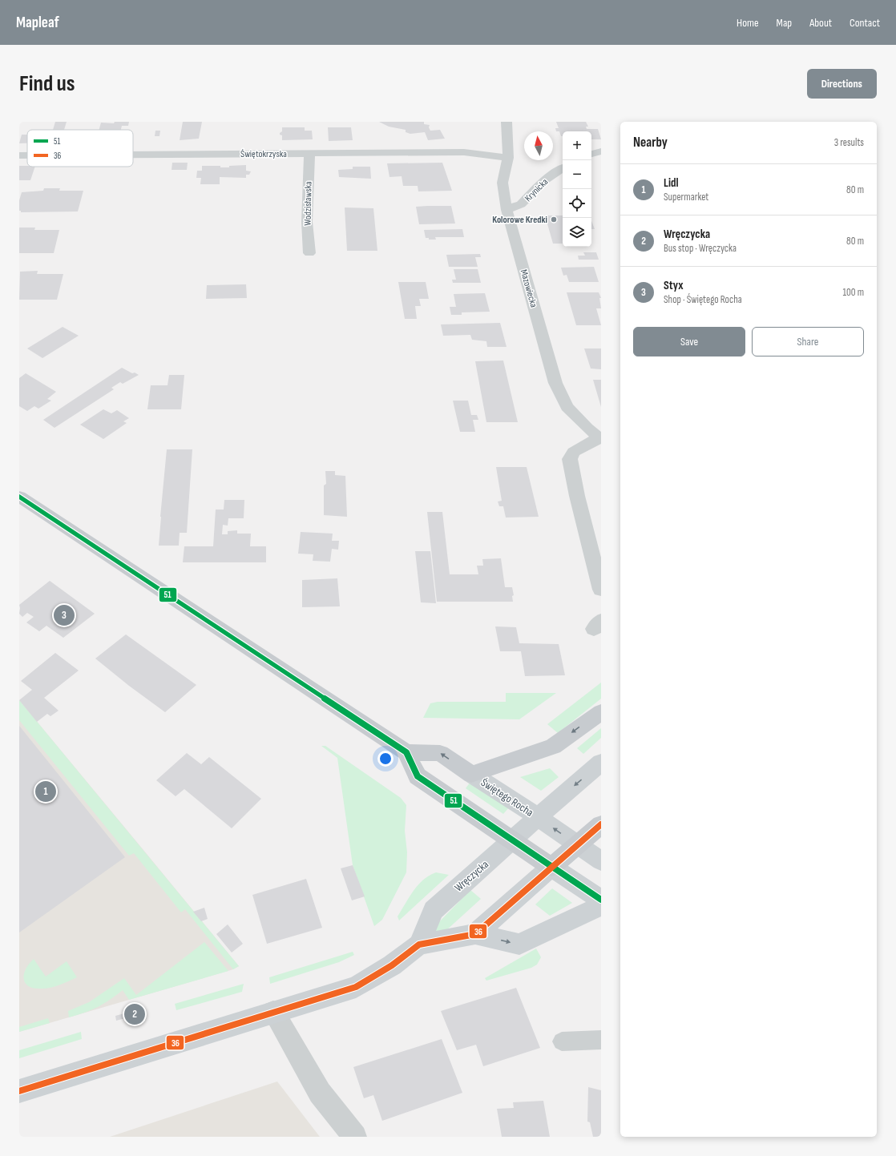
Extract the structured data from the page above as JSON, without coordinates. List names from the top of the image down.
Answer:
{
  "streets": {
    "main road": ["Świętego Rocha", "Wręczycka"],
    "street": [
      "Świętokrzyska",
      "Krynicka",
      "Wodzisławska",
      "Mazowiecka"
    ]
  },
  "crossings": [
    ["Świętokrzyska", "Wodzisławska"],
    ["Świętokrzyska", "Mazowiecka"],
    ["Krynicka", "Mazowiecka"],
    ["Świętego Rocha", "Wręczycka"]
  ],
  "places": ["Kolorowe Kredki"],
  "lines": ["transit line 51", "transit line 36"],
  "legend": ["51", "36"],
  "north": "top",
  "page": {
    "header": "Mapleaf",
    "nav": [
      "Home",
      "Map",
      "About",
      "Contact"
    ],
    "buttons": [
      "Directions",
      ["Save", "Share"]
    ],
    "title": "Find us",
    "heading": ["Nearby", "3 results"],
    "map_buttons": ["+", "−"],
    "list": [
      {
        "mark": "1",
        "name": "Lidl",
        "note": "Supermarket",
        "value": "80 m"
      },
      {
        "mark": "2",
        "name": "Wręczycka",
        "note": "Bus stop · Wręczycka",
        "value": "80 m"
      },
      {
        "mark": "3",
        "name": "Styx",
        "note": "Shop · Świętego Rocha",
        "value": "100 m"
      }
    ],
    "pins": ["3", "1", "2"]
  }
}
